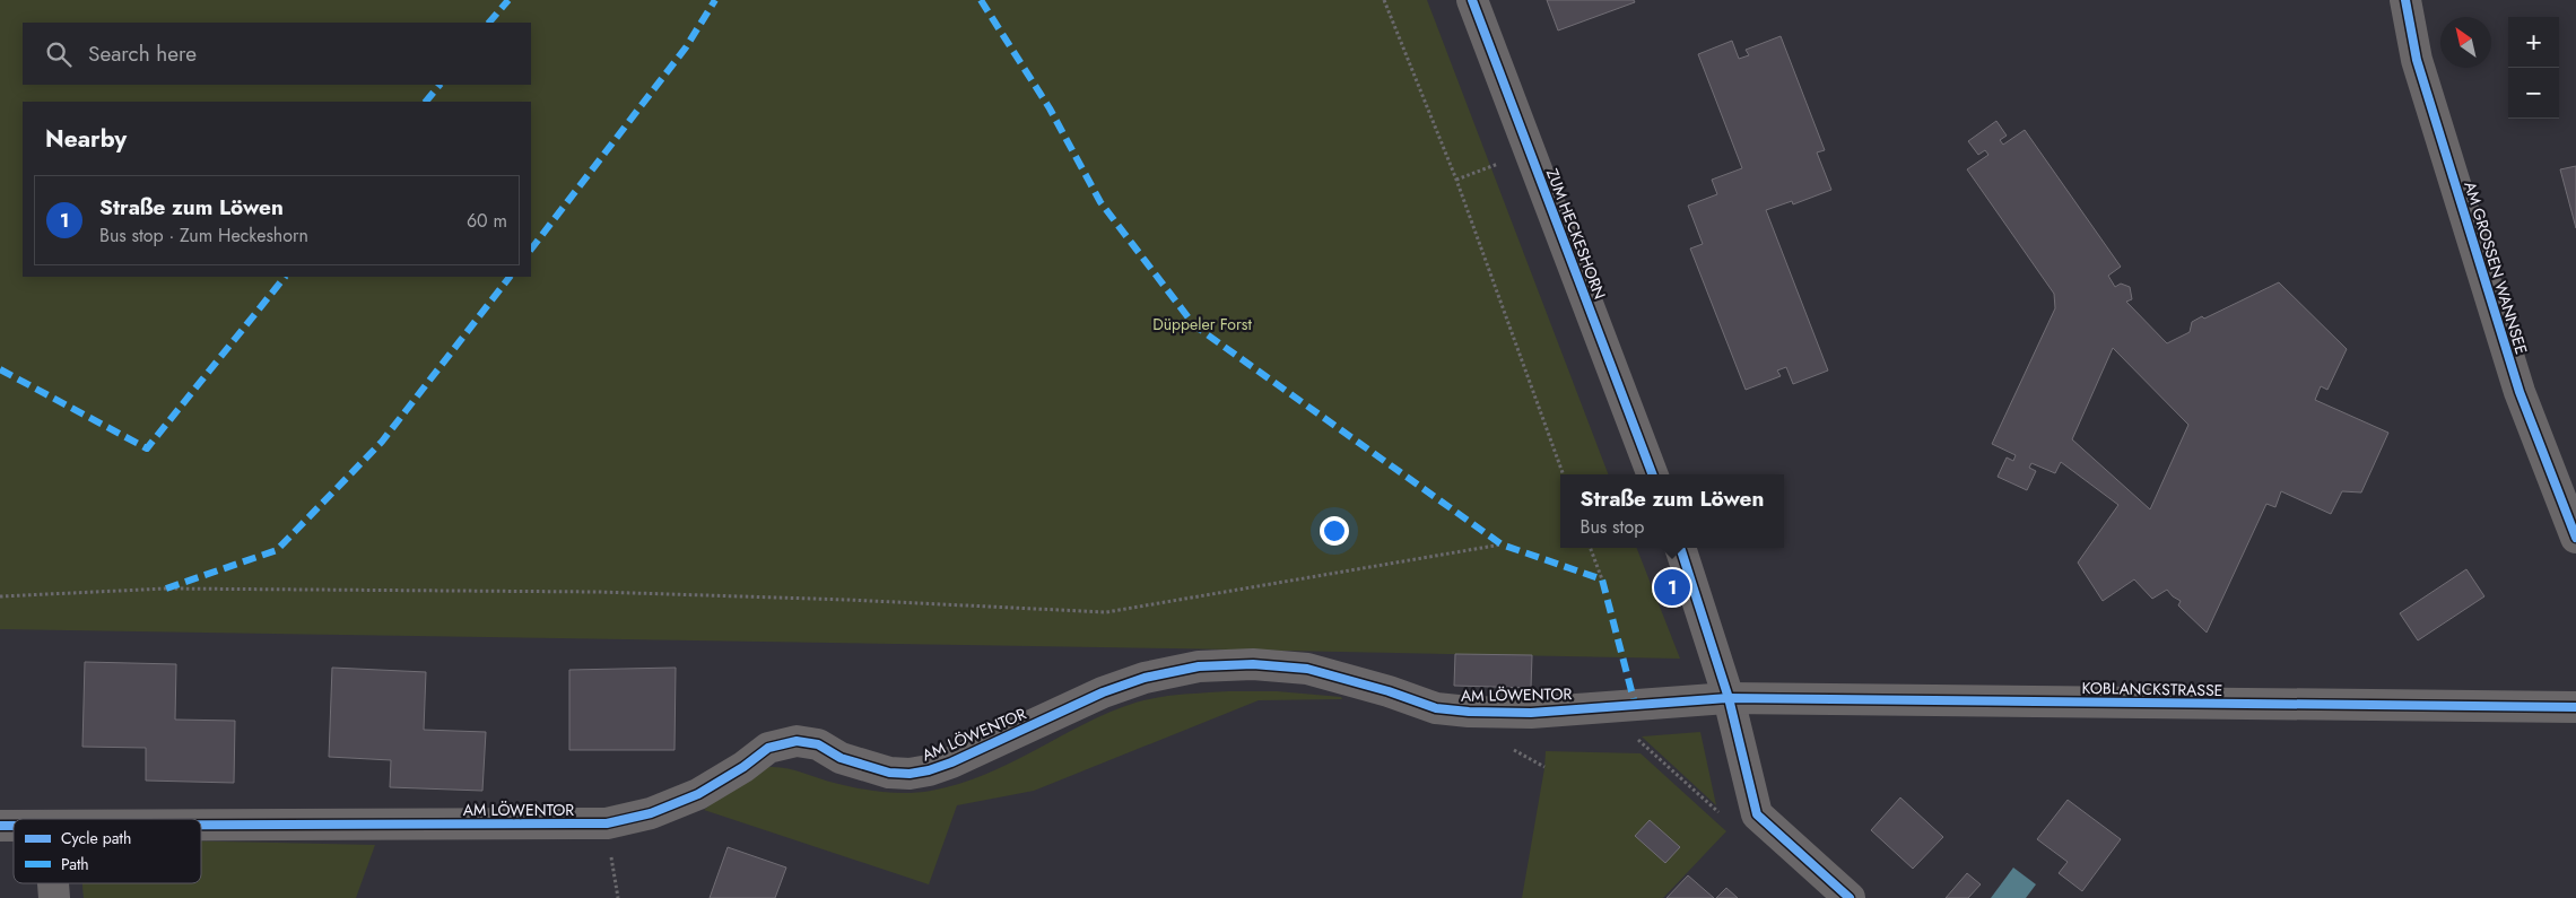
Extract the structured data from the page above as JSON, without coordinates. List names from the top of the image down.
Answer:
{
  "streets": {
    "street": [
      "ZUM HECKESHORN",
      "AM GROSSEN WANNSEE",
      "KOBLANCKSTRASSE",
      "AM LÖWENTOR"
    ]
  },
  "crossings": [
    ["KOBLANCKSTRASSE", "AM LÖWENTOR"]
  ],
  "parks": ["Düppeler Forst"],
  "legend": ["Cycle path", "Path"],
  "north": "top left",
  "page": {
    "map_buttons": ["+", "−"],
    "search": "Search here",
    "heading": "Nearby",
    "list": [
      {
        "mark": "1",
        "name": "Straße zum Löwen",
        "note": "Bus stop · Zum Heckeshorn",
        "value": "60 m"
      }
    ],
    "popup": ["Straße zum Löwen", "Bus stop"],
    "pins": "1"
  }
}
